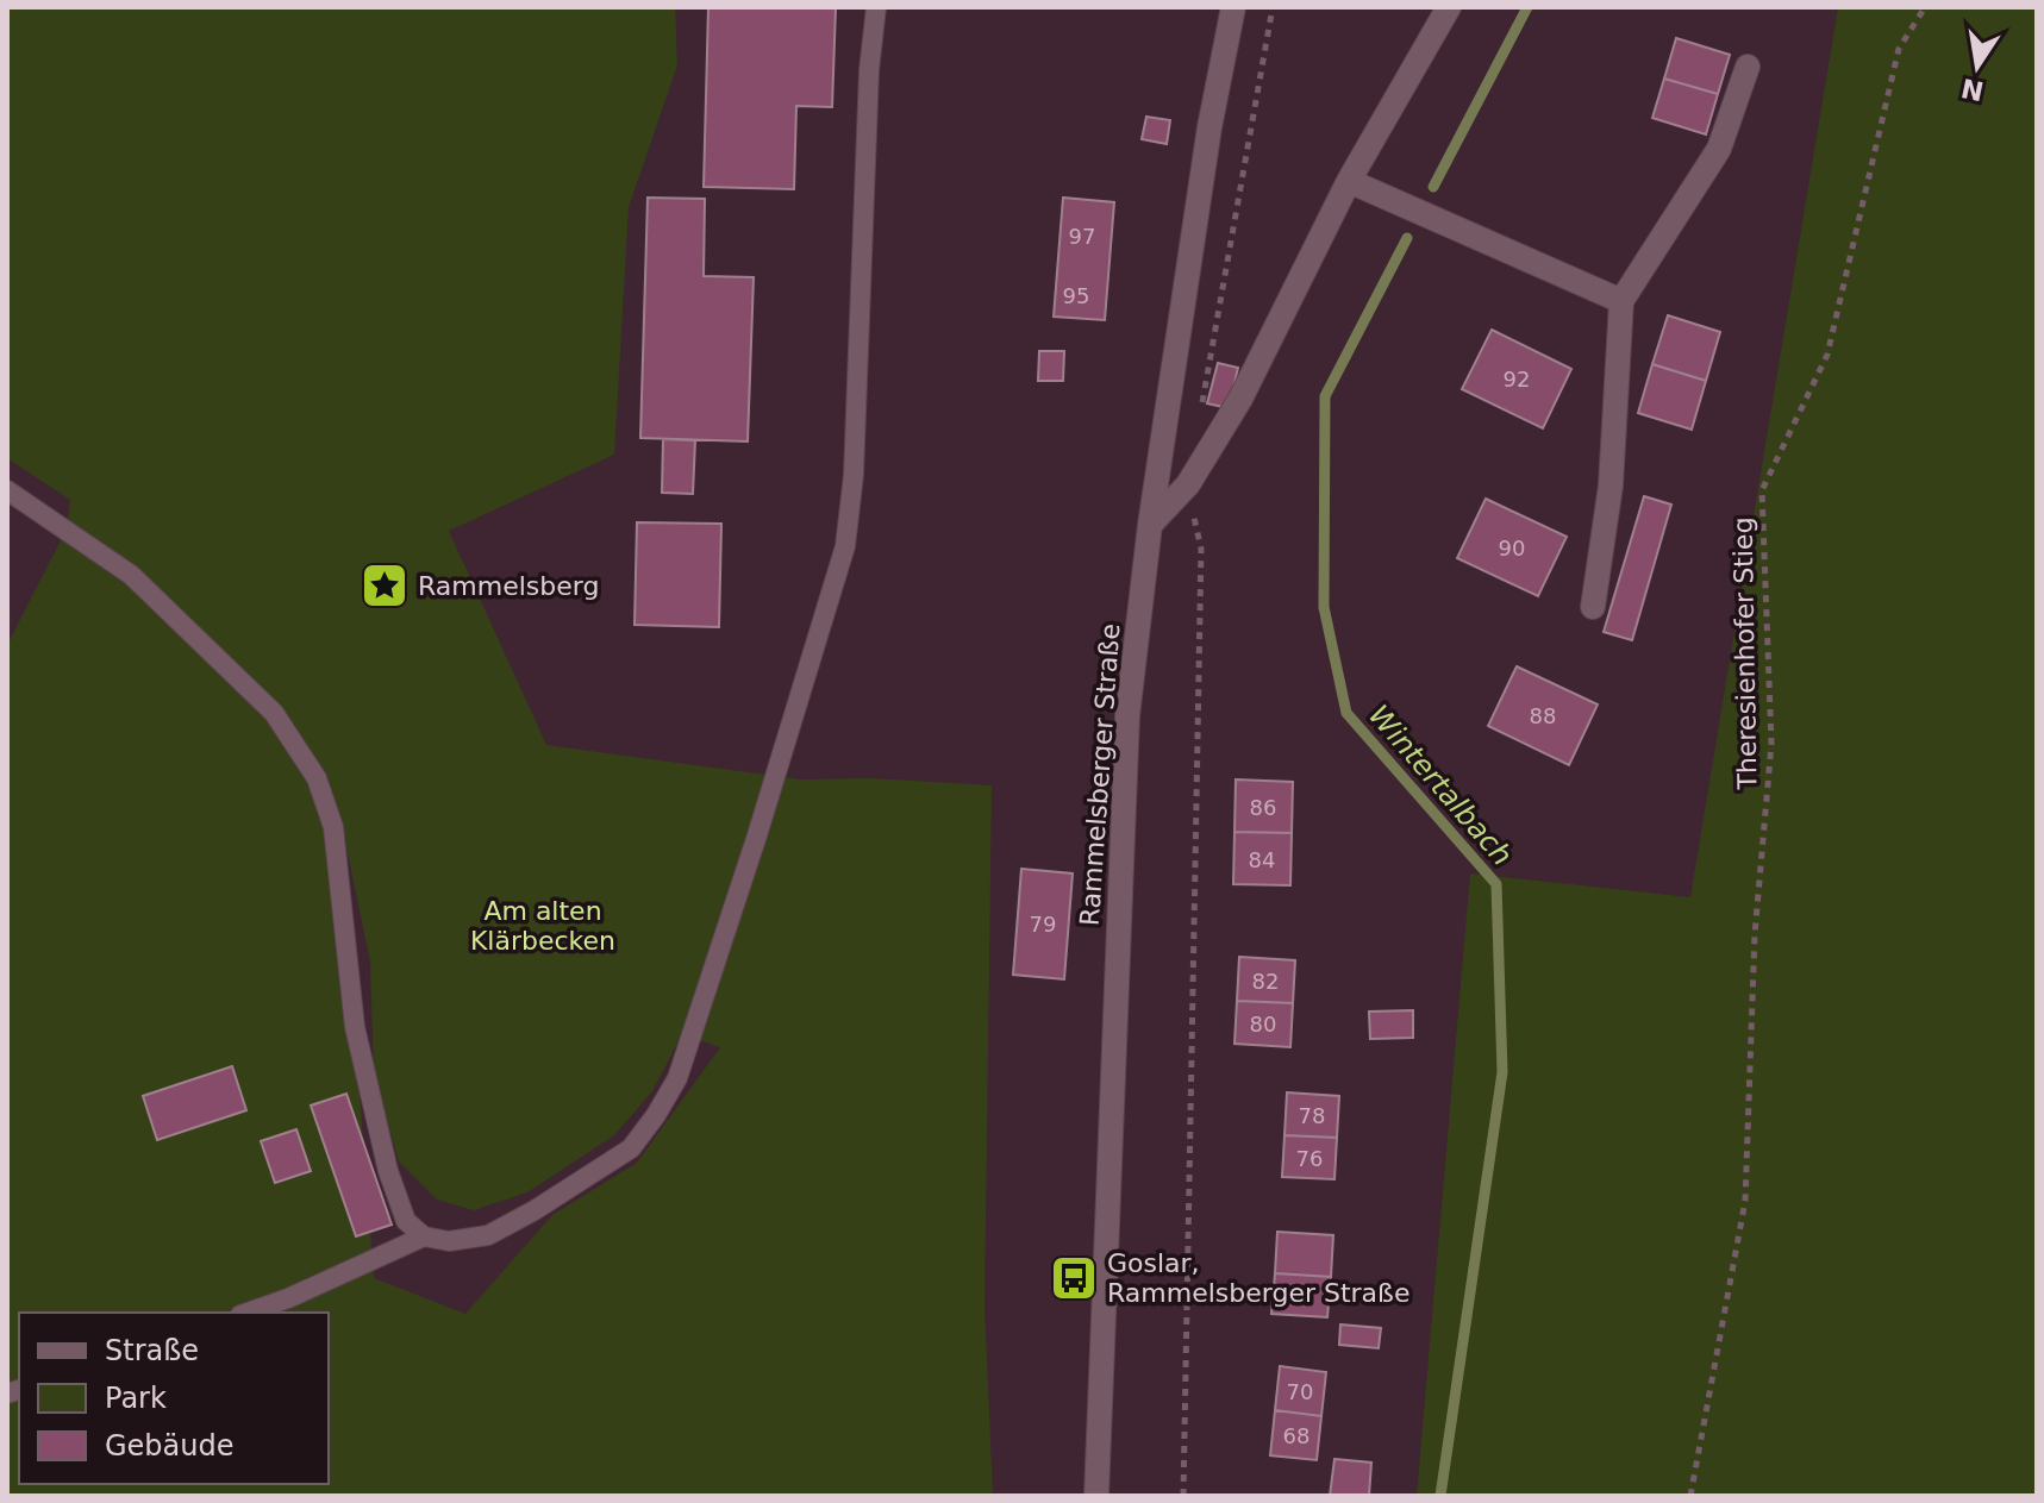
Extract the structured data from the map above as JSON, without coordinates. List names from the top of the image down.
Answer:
{
  "streets": {
    "street": ["Rammelsberger Straße"],
    "path": ["Theresienhofer Stieg"]
  },
  "water": ["Wintertalbach"],
  "parks": ["Am alten Klärbecken"],
  "places": {
    "place": ["Rammelsberg"],
    "bus stop": ["Goslar, Rammelsberger Straße"]
  },
  "house_numbers": [
    "97",
    "95",
    "92",
    "90",
    "88",
    "86",
    "84",
    "79",
    "82",
    "80",
    "78",
    "76",
    "70",
    "68"
  ],
  "legend": ["Straße", "Park", "Gebäude"],
  "north": "bottom"
}
